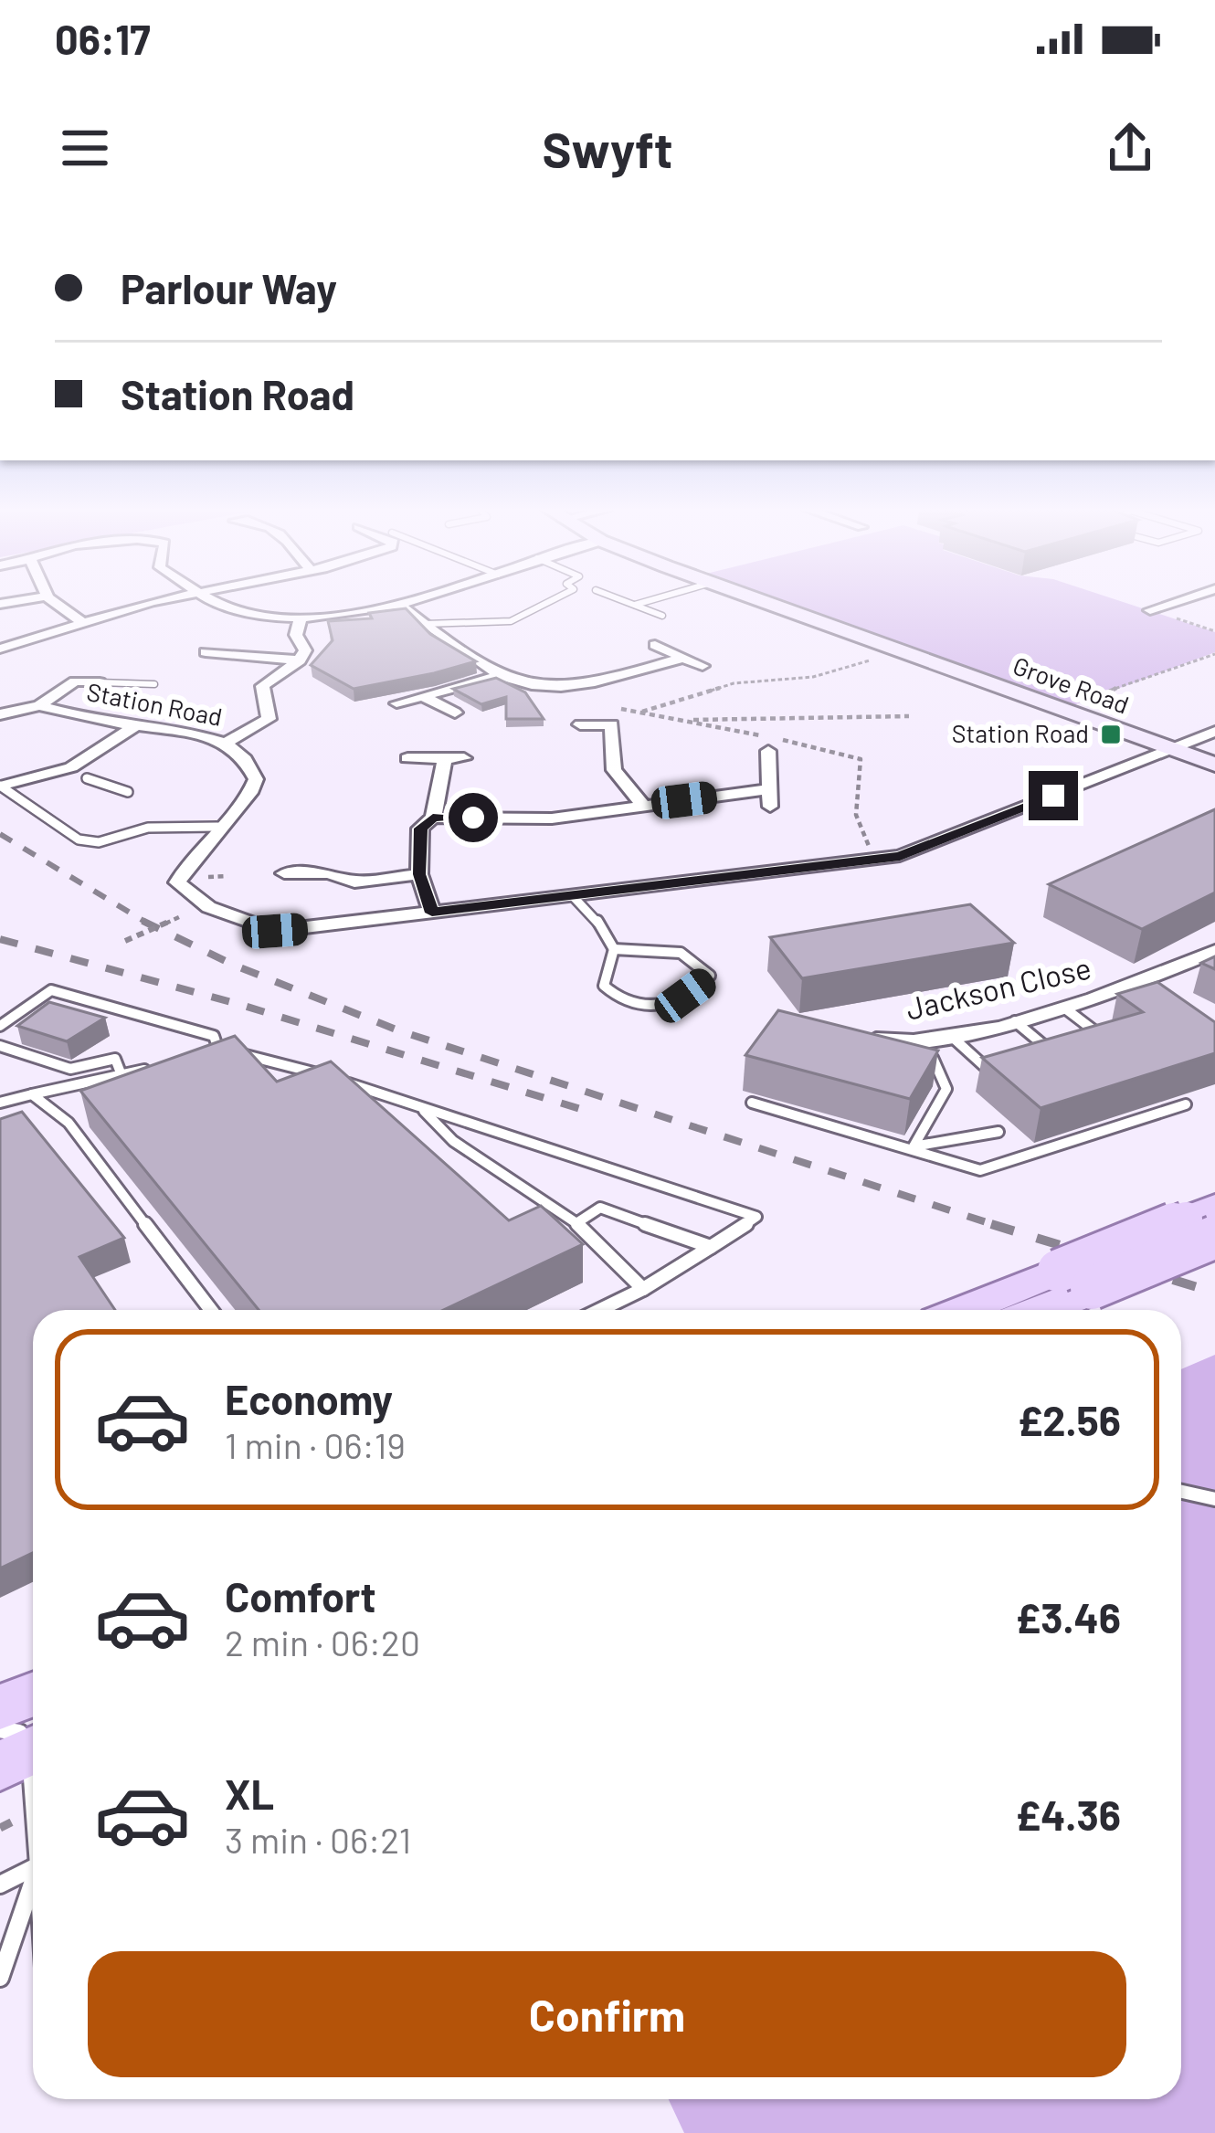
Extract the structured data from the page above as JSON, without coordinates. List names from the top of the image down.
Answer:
{
  "streets": {
    "street": ["Grove Road", "Station Road", "Jackson Close"]
  },
  "crossings": [
    ["Grove Road", "Station Road"]
  ],
  "places": {
    "transit": ["Station Road"]
  },
  "page": {
    "status": "06:17",
    "header": "Swyft",
    "banner": ["Parlour Way", "Station Road"],
    "list": [
      {
        "name": "Economy",
        "note": "1 min · 06:19",
        "value": "£2.56"
      },
      {
        "name": "Comfort",
        "note": "2 min · 06:20",
        "value": "£3.46"
      },
      {
        "name": "XL",
        "note": "3 min · 06:21",
        "value": "£4.36"
      }
    ],
    "buttons": "Confirm"
  }
}
